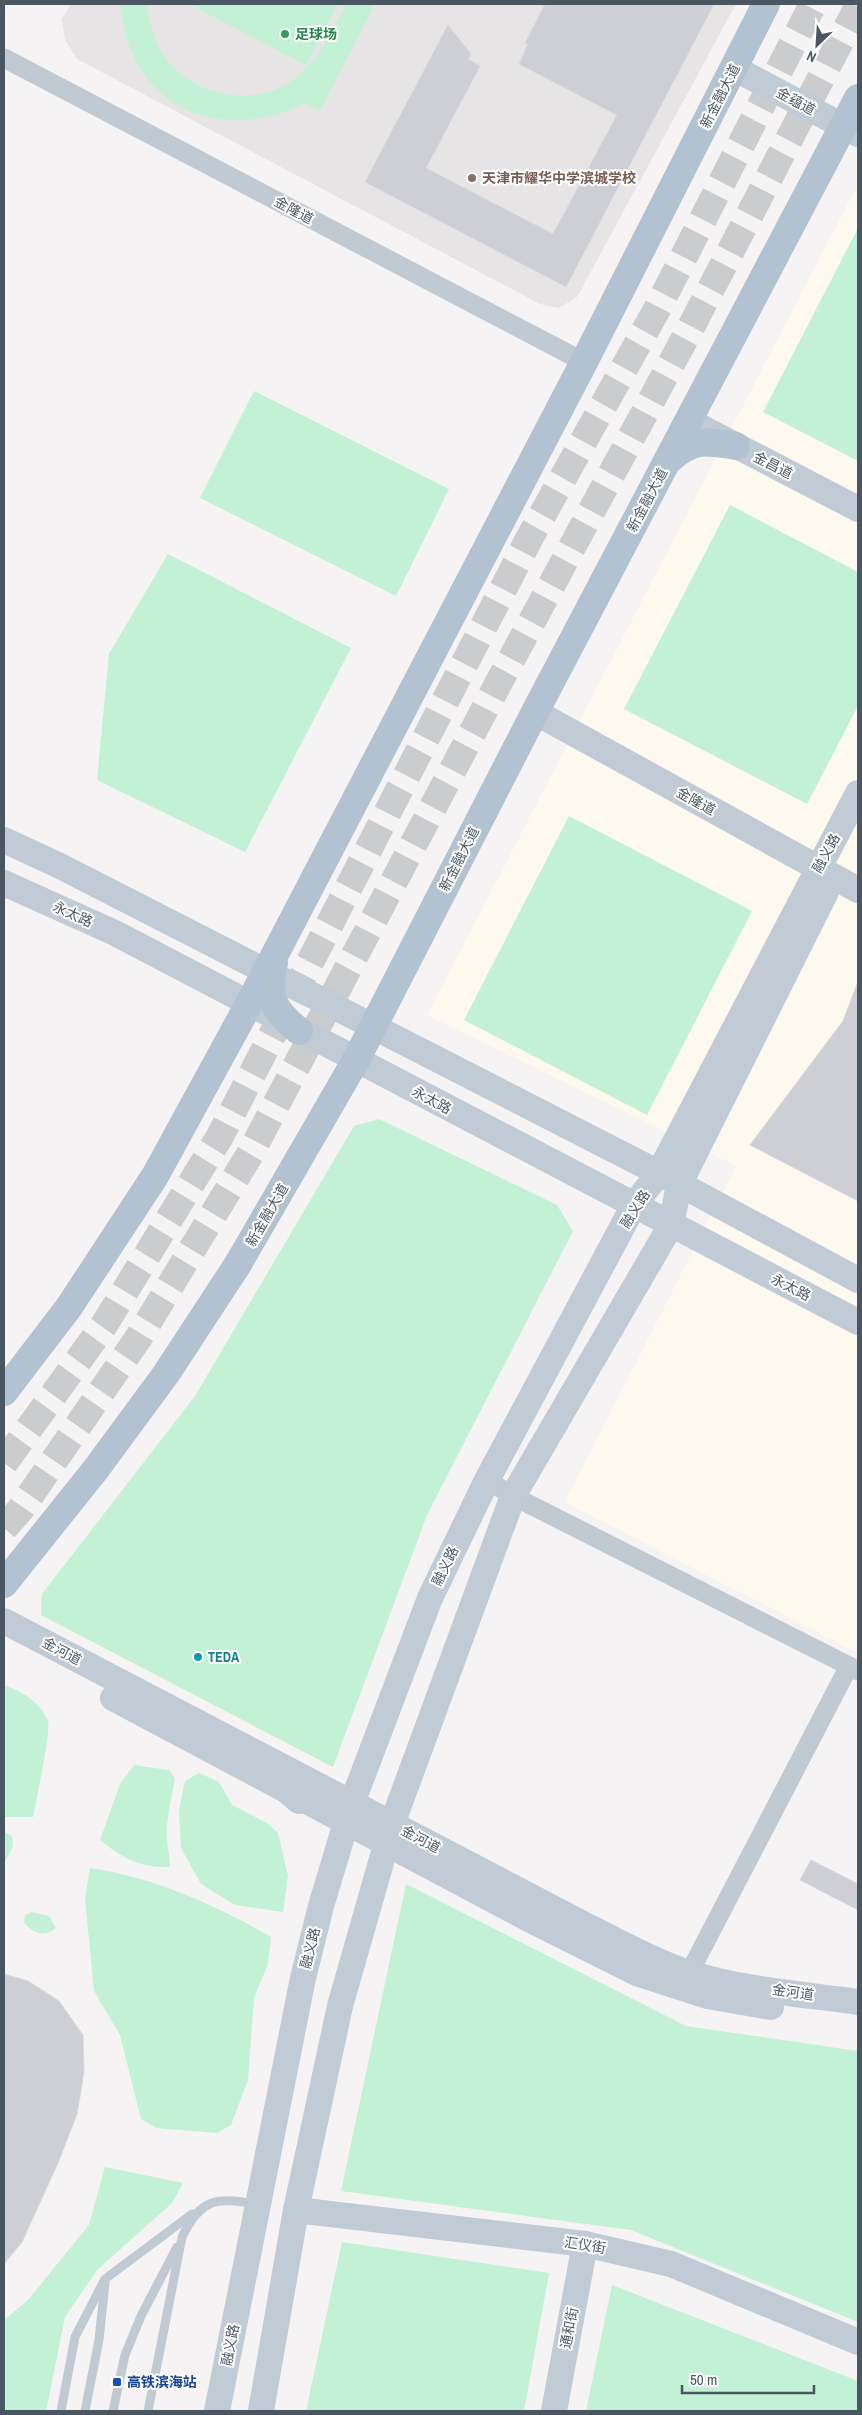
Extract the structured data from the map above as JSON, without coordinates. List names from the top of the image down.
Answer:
{
  "streets": {
    "main road": [
      "新金融大道",
      "金蕴道",
      "金隆道",
      "金昌道",
      "融义路",
      "永太路",
      "金河道",
      "汇仪街",
      "通和街"
    ]
  },
  "crossings": [
    ["新金融大道", "金蕴道"],
    ["新金融大道", "金隆道"],
    ["新金融大道", "金昌道"],
    ["新金融大道", "永太路"],
    ["金隆道", "融义路"],
    ["融义路", "永太路"],
    ["融义路", "金河道"],
    ["融义路", "汇仪街"],
    ["汇仪街", "通和街"]
  ],
  "places": {
    "other": ["足球场", "天津市耀华中学滨城学校", "TEDA"],
    "transit": ["高铁滨海站"]
  },
  "scale_bar": "50 m",
  "north": "bottom left"
}
